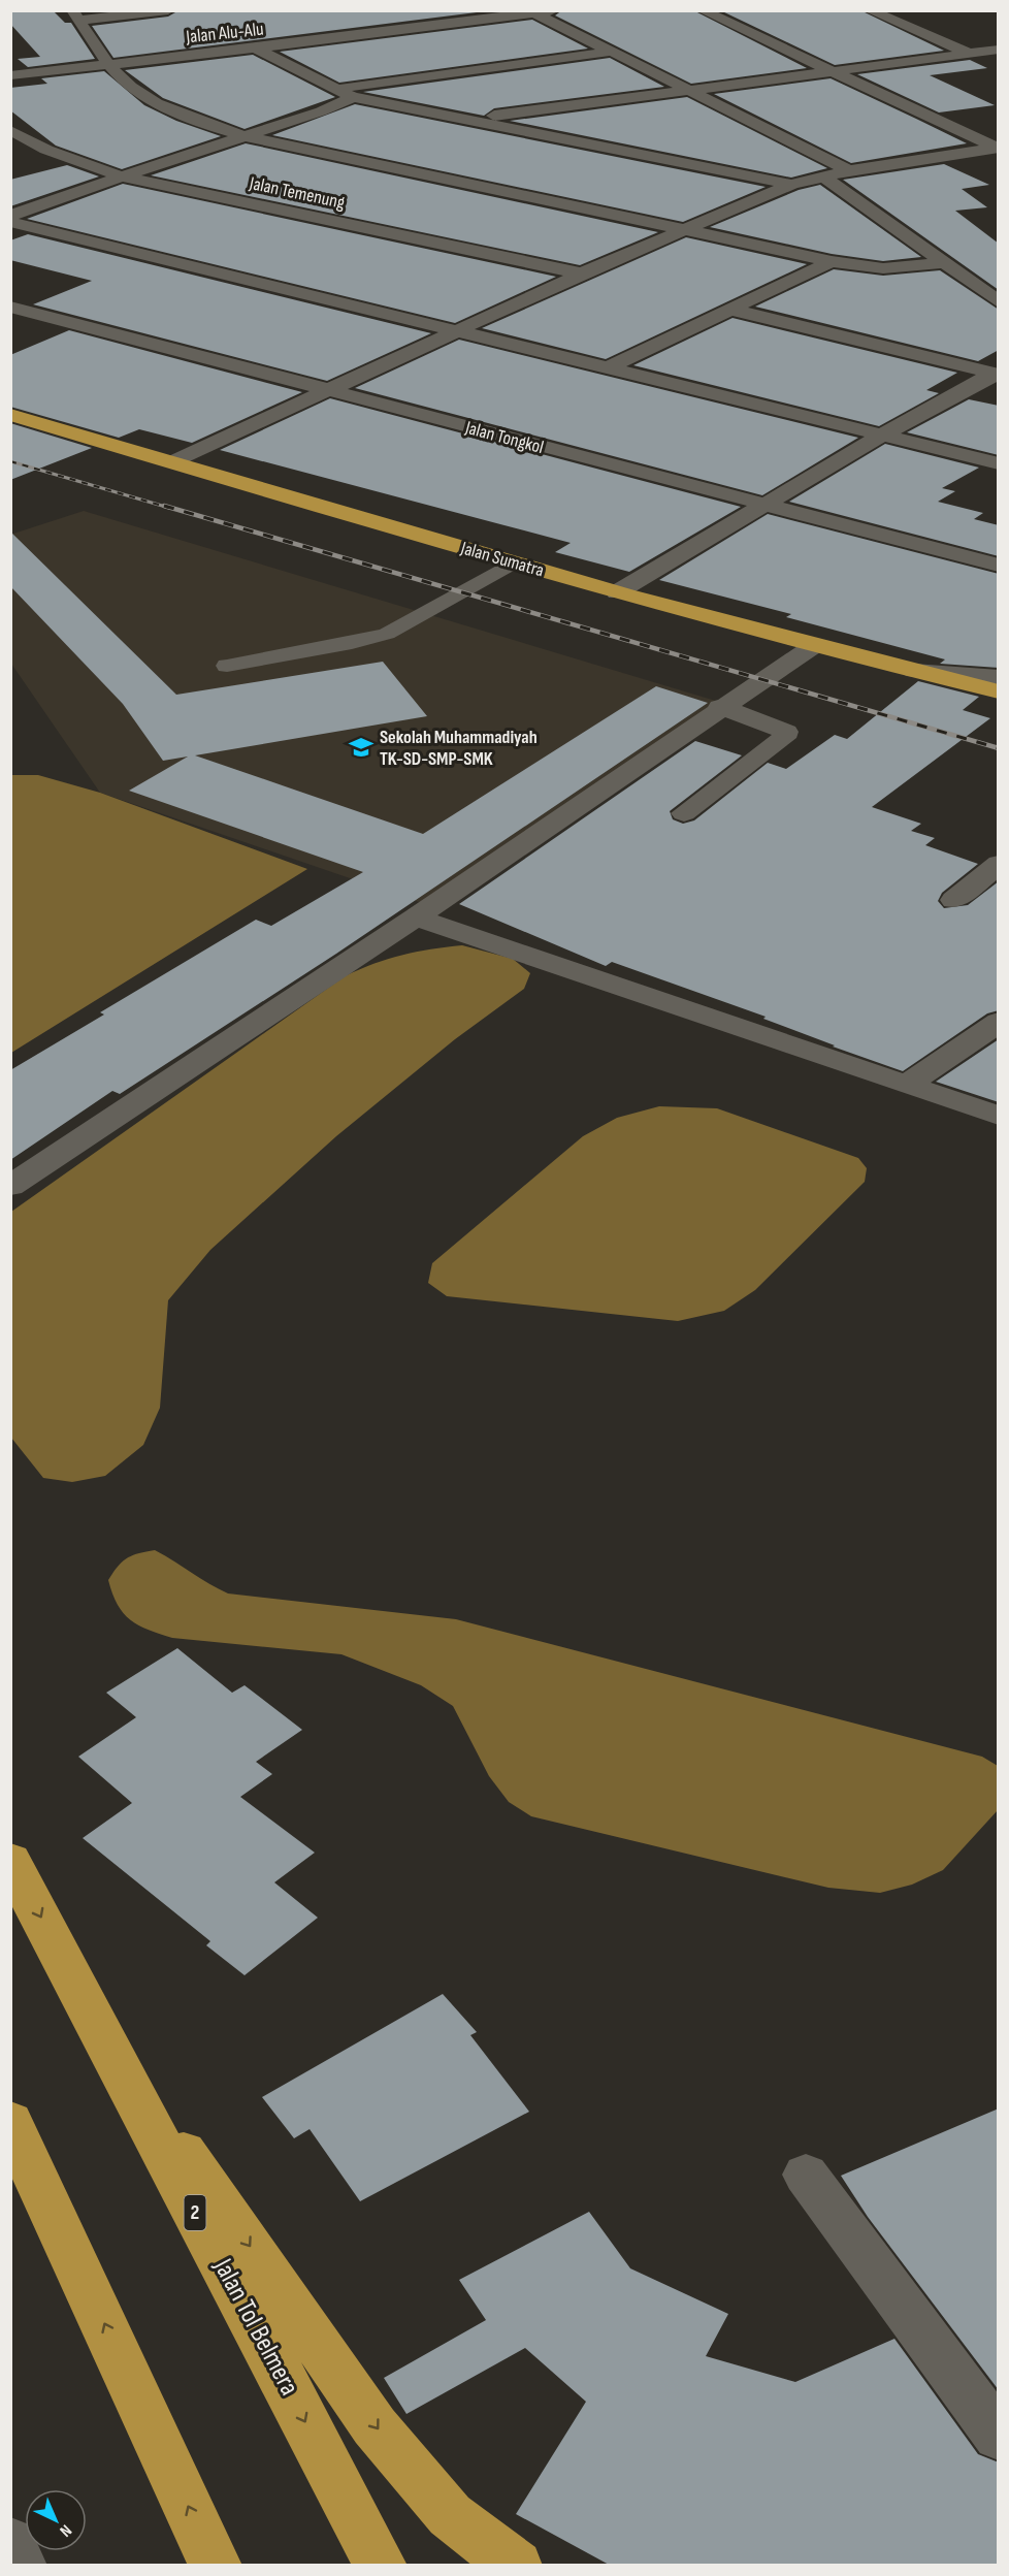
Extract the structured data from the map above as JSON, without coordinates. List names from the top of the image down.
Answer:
{
  "streets": {
    "highway": ["Jalan Sumatra", "2", "Jalan Tol Belmera"],
    "street": ["Jalan Alu-Alu", "Jalan Temenung", "Jalan Tongkol"]
  },
  "places": {
    "school or university": ["Sekolah Muhammadiyah TK-SD-SMP-SMK"]
  },
  "north": "bottom right"
}
